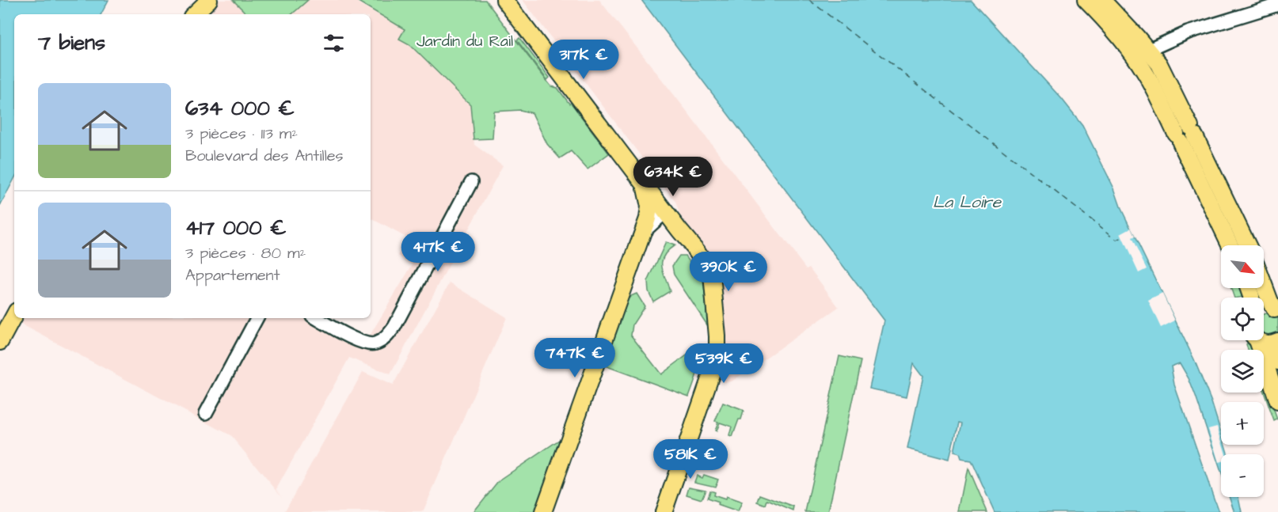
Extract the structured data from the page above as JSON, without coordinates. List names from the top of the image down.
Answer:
{
  "water": ["La Loire"],
  "parks": ["Jardin du Rail"],
  "north": "bottom right",
  "page": {
    "heading": "7 biens",
    "price": [
      "317K €",
      "634K €",
      "417K €",
      "390K €",
      "747K €",
      "539K €",
      "581K €"
    ],
    "list": [
      {
        "name": "634 000 €",
        "note": "3 pièces · 113 m² · Boulevard des Antilles"
      },
      {
        "name": "417 000 €",
        "note": "3 pièces · 80 m² · Appartement"
      }
    ],
    "map_buttons": ["+", "−"]
  }
}
